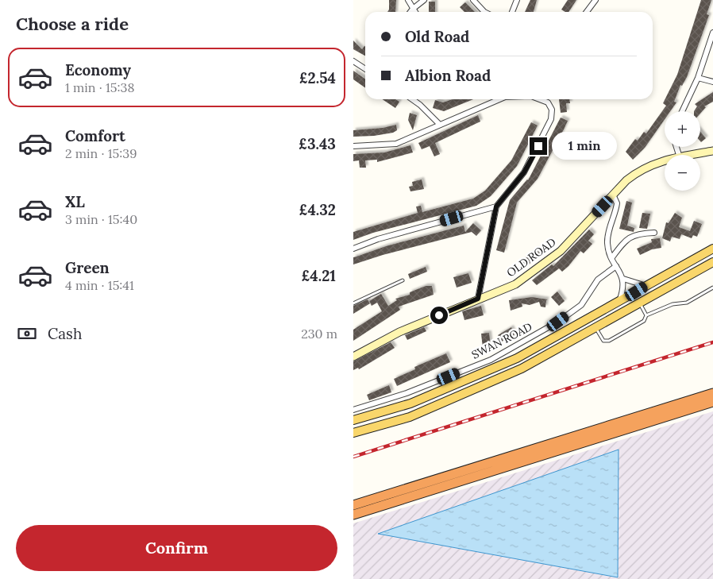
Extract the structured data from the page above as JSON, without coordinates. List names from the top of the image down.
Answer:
{
  "streets": {
    "street": ["OLD ROAD", "SWAN ROAD"]
  },
  "page": {
    "heading": "Choose a ride",
    "banner": ["Old Road", "Albion Road"],
    "list": [
      {
        "name": "Economy",
        "note": "1 min · 15:38",
        "value": "£2.54"
      },
      {
        "name": "Comfort",
        "note": "2 min · 15:39",
        "value": "£3.43"
      },
      {
        "name": "XL",
        "note": "3 min · 15:40",
        "value": "£4.32"
      },
      {
        "name": "Green",
        "note": "4 min · 15:41",
        "value": "£4.21"
      }
    ],
    "map_buttons": ["+", "−"],
    "bubble": "1 min",
    "pay": ["Cash", "230 m"],
    "buttons": "Confirm"
  }
}
